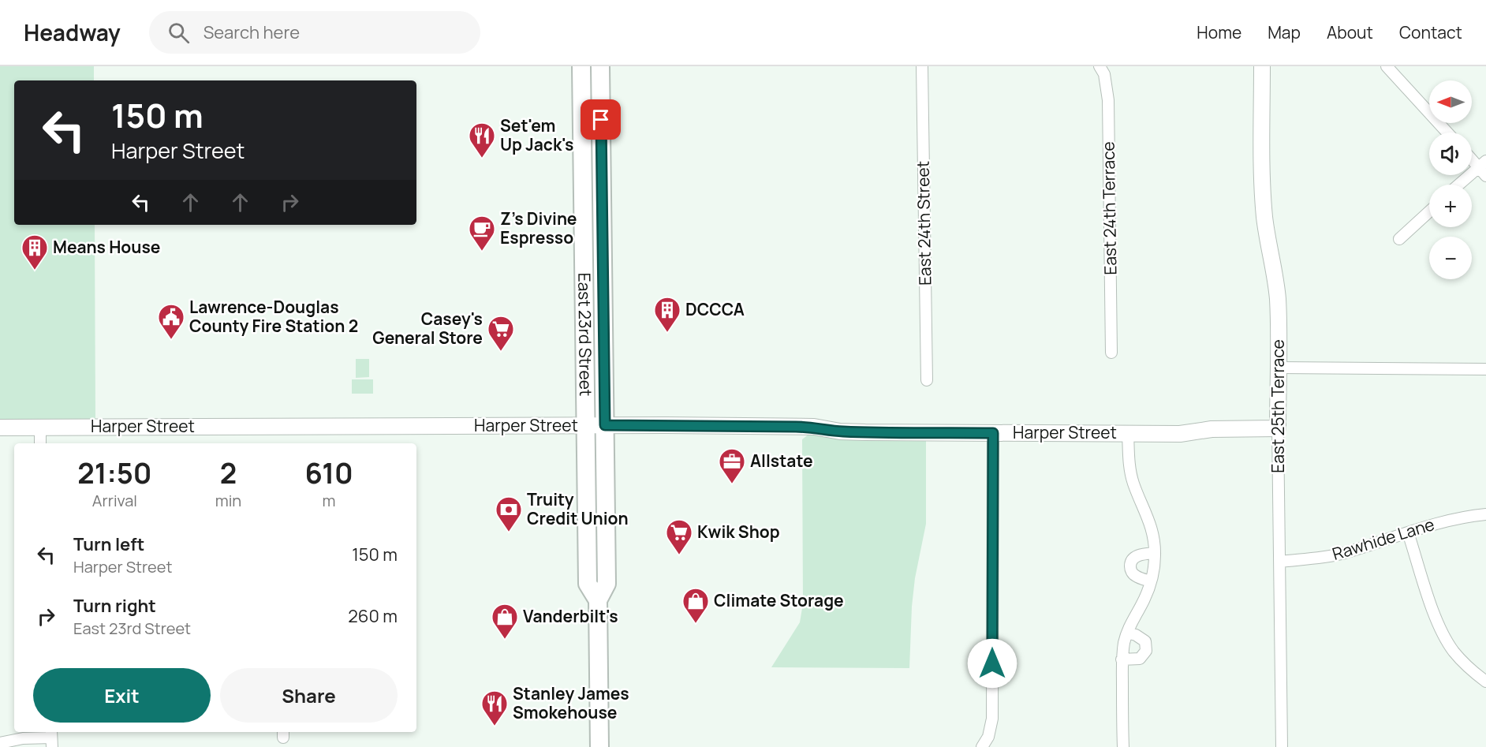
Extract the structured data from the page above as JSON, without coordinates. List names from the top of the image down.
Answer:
{
  "streets": {
    "main road": ["East 23rd Street"],
    "street": [
      "East 24th Terrace",
      "East 24th Street",
      "East 25th Terrace",
      "Harper Street",
      "Rawhide Lane"
    ]
  },
  "crossings": [
    ["East 23rd Street", "Harper Street"],
    ["East 25th Terrace", "Harper Street"],
    ["East 25th Terrace", "Rawhide Lane"]
  ],
  "places": {
    "restaurant": ["Set'em Up Jack's", "Stanley James Smokehouse"],
    "cafe": ["Z's Divine Espresso"],
    "building": ["Means House", "DCCCA"],
    "public building": ["Lawrence-Douglas County Fire Station 2"],
    "supermarket": ["Casey's General Store", "Kwik Shop"],
    "office": ["Allstate"],
    "bank": ["Truity Credit Union"],
    "shop": ["Climate Storage", "Vanderbilt's"]
  },
  "north": "left",
  "page": {
    "header": "Headway",
    "search": "Search here",
    "nav": [
      "Home",
      "Map",
      "About",
      "Contact"
    ],
    "map_buttons": ["+", "−"],
    "turn": ["150 m", "Harper Street"],
    "eta": [
      "21:50",
      "Arrival",
      "2",
      "min",
      "610",
      "m"
    ],
    "list": [
      {
        "name": "Turn left",
        "note": "Harper Street",
        "value": "150 m"
      },
      {
        "name": "Turn right",
        "note": "East 23rd Street",
        "value": "260 m"
      }
    ],
    "buttons": ["Exit", "Share"]
  }
}
